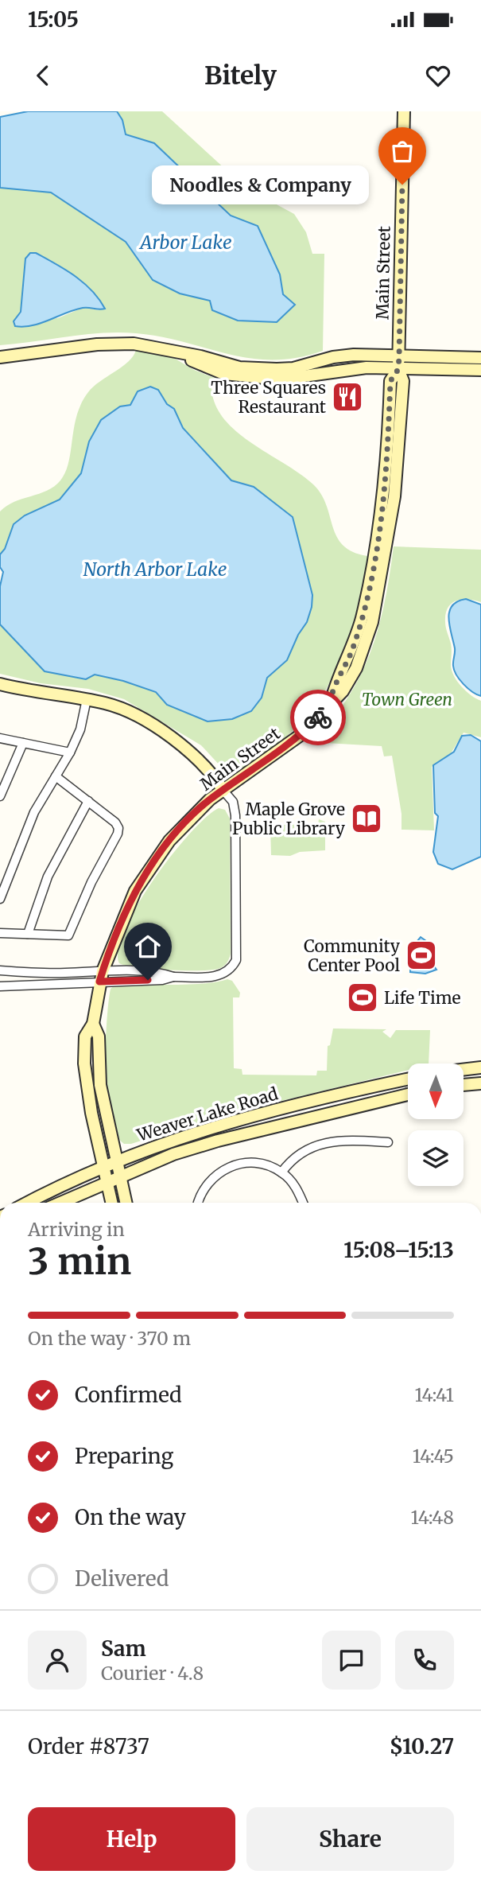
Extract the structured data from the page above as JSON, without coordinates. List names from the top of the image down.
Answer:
{
  "streets": {
    "street": ["Main Street", "Weaver Lake Road"]
  },
  "crossings": [
    ["Main Street", "Weaver Lake Road"]
  ],
  "water": ["Arbor Lake", "North Arbor Lake"],
  "parks": ["Town Green"],
  "places": {
    "other": ["Noodles & Company"],
    "restaurant": ["Three Squares Restaurant"],
    "library": ["Maple Grove Public Library"],
    "sports": ["Community Center Pool", "Life Time"]
  },
  "north": "bottom",
  "page": {
    "status": "15:05",
    "header": "Bitely",
    "bubble": "Noodles & Company",
    "heading": ["3 min", "Arriving in", "15:08–15:13"],
    "panel": [
      "Sam",
      "Courier · 4.8",
      "Order #8737",
      "$10.27"
    ],
    "bar": "On the way · 370 m",
    "list": [
      ["Confirmed", "14:41"],
      ["Preparing", "14:45"],
      ["On the way", "14:48"],
      "Delivered"
    ],
    "buttons": ["Help", "Share"]
  }
}
